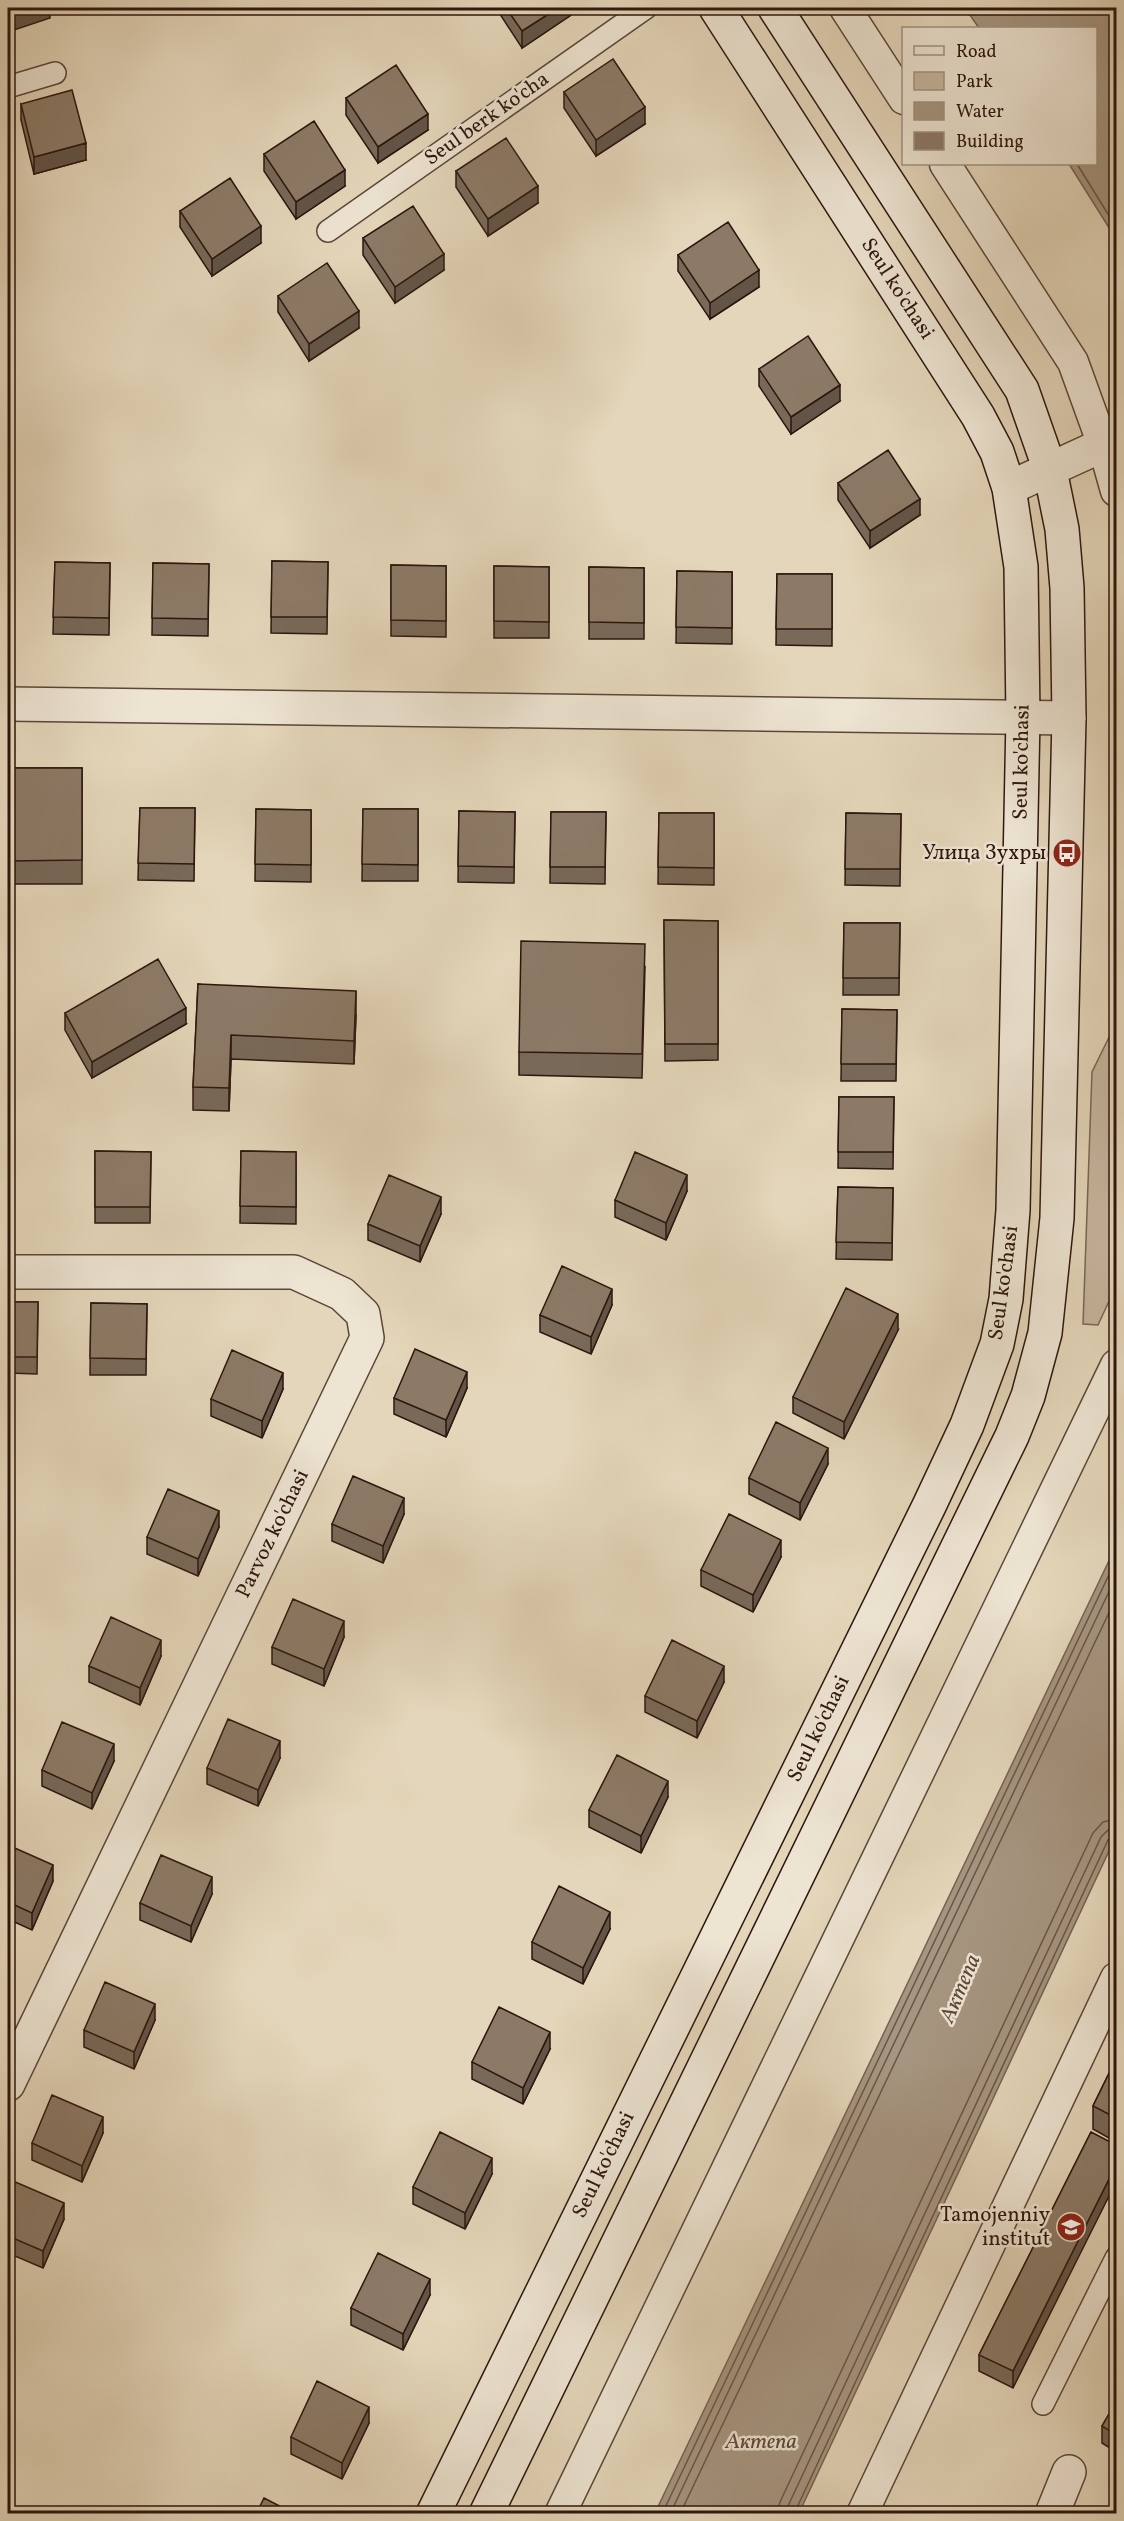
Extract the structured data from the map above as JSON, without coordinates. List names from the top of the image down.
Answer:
{
  "streets": {
    "main road": ["Seul ko'chasi", "Parvoz ko'chasi"],
    "lane": ["Seul berk ko'cha"]
  },
  "water": ["Актепа"],
  "places": {
    "bus stop": ["Улица Зухры"],
    "school or university": ["Tamojenniy institut"]
  },
  "legend": [
    "Road",
    "Park",
    "Water",
    "Building"
  ]
}
